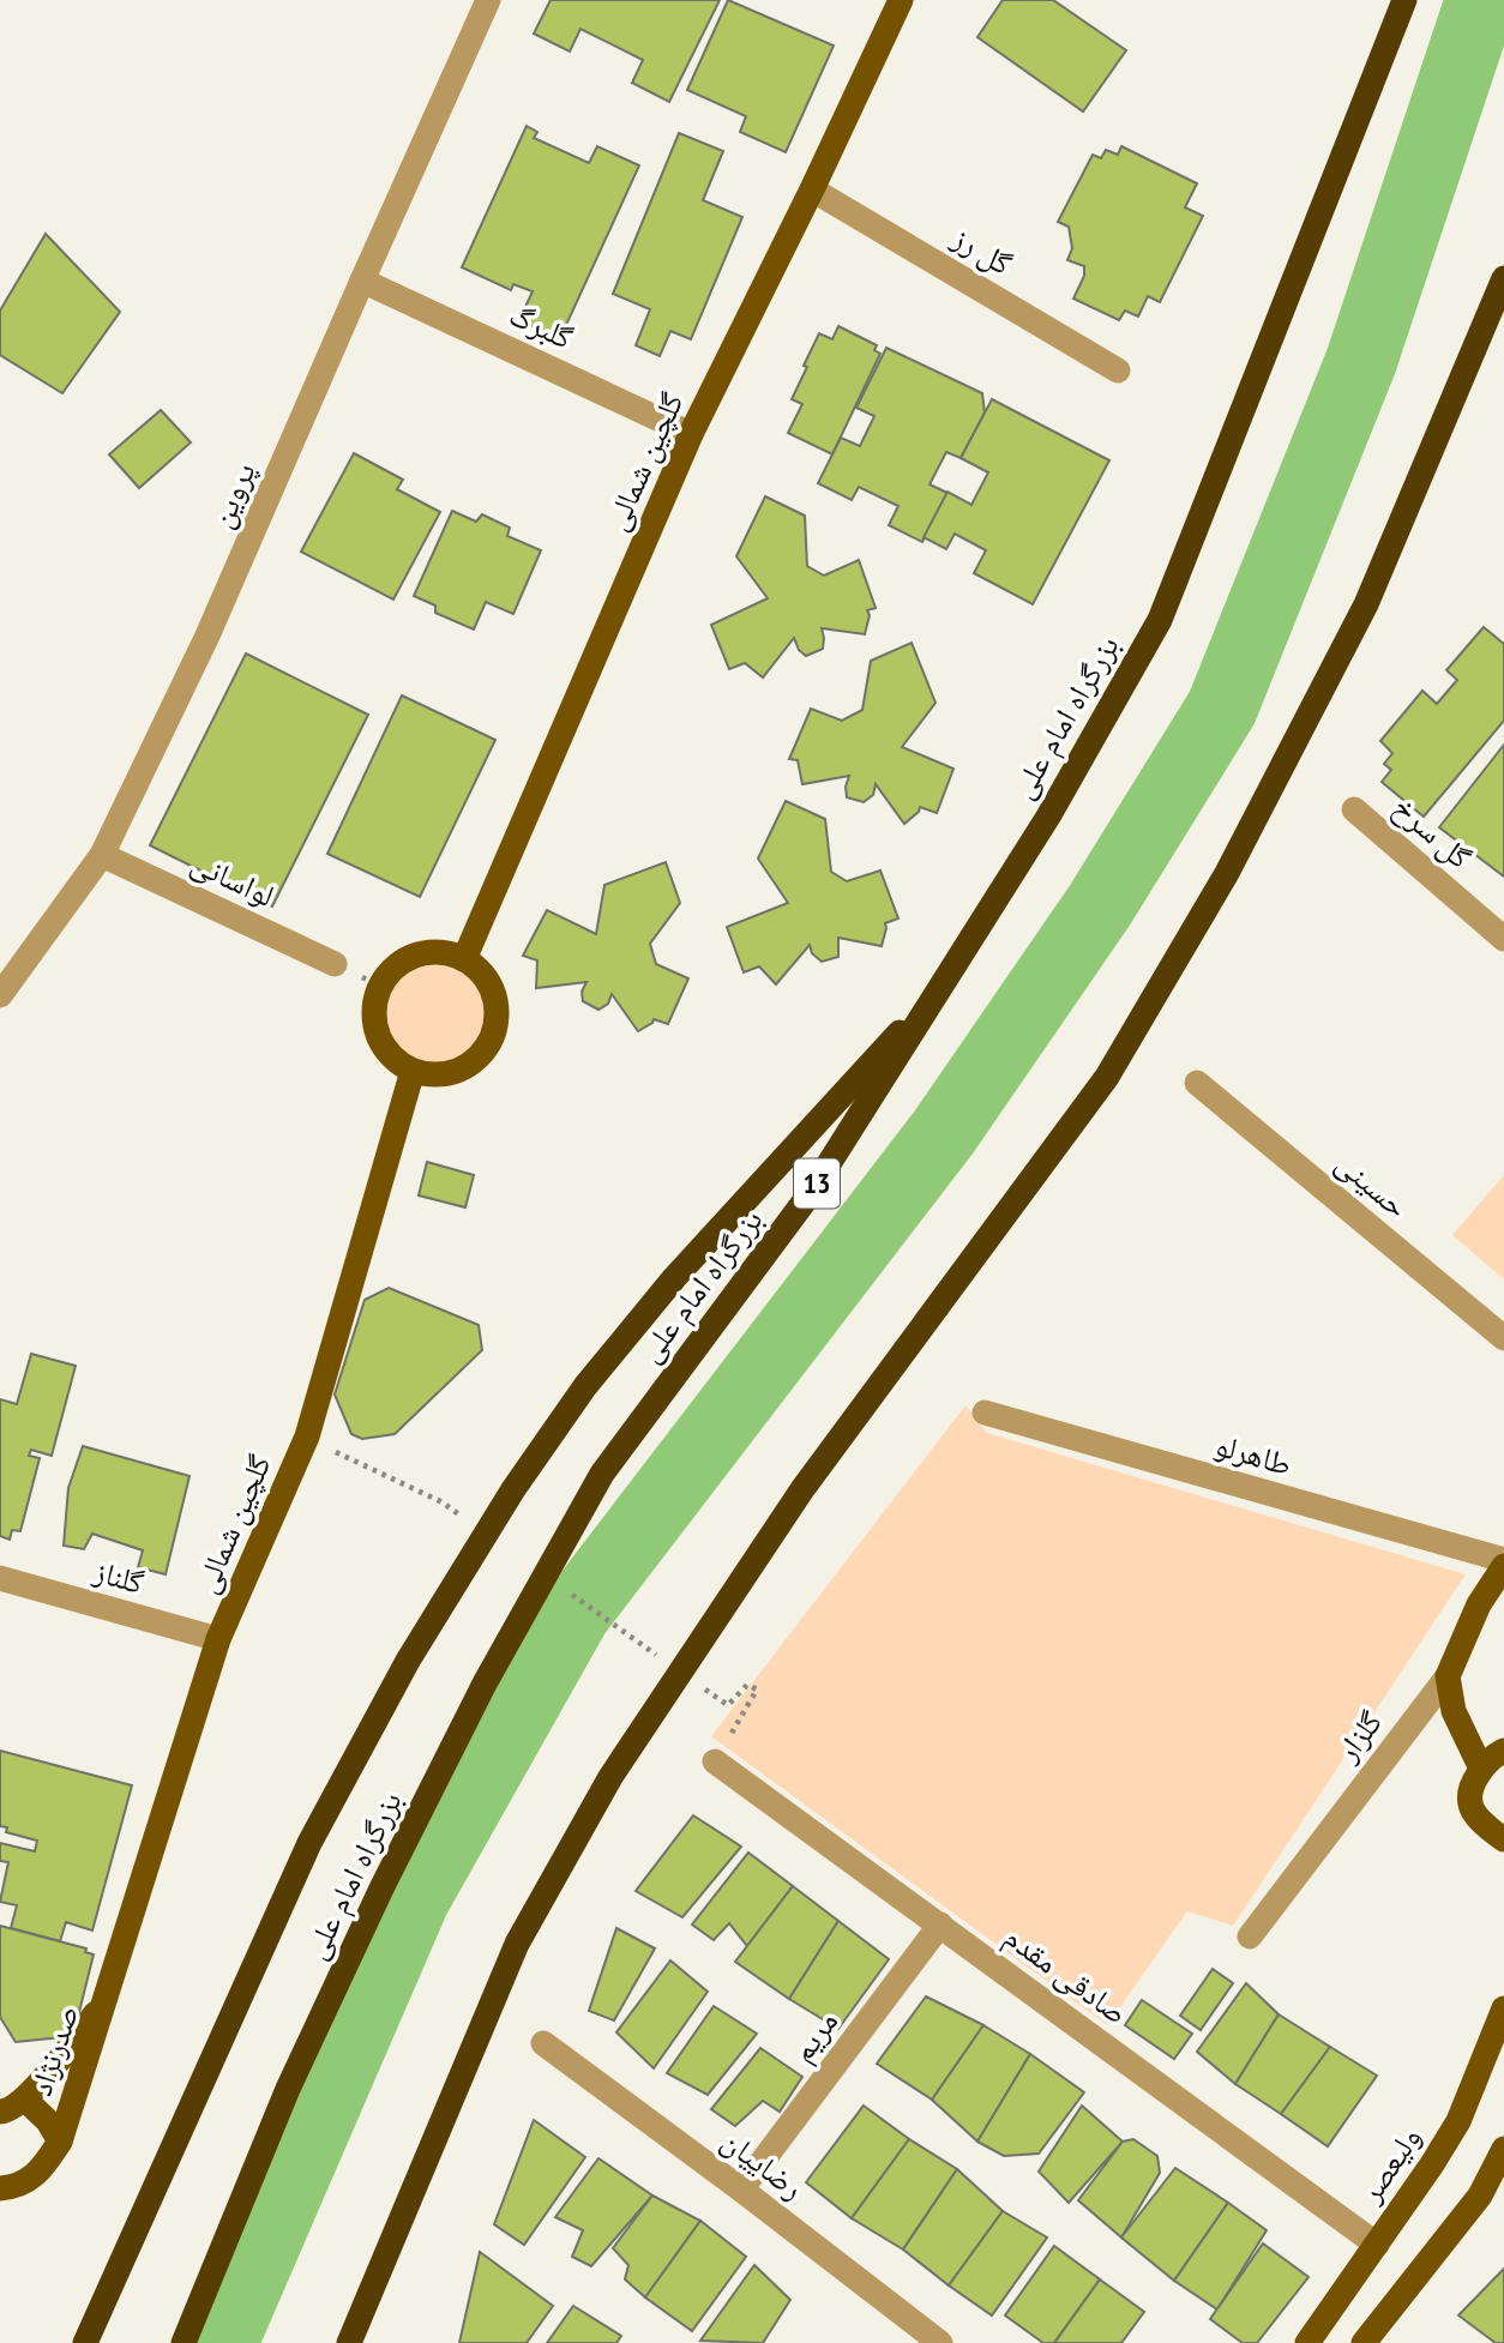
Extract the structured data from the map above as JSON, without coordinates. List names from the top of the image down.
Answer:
{
  "streets": {
    "highway": ["بزرگراه امام علی", "13"],
    "main road": [
      "گلچین شمالی",
      "گلزار",
      "صدرنژاد",
      "ولیعصر"
    ],
    "street": [
      "گل رز",
      "گلبرگ",
      "پروین",
      "گل سرخ",
      "لواسانی",
      "حسینی",
      "طاهرلو",
      "گلناز",
      "صادقی مقدم",
      "مریم",
      "رضاییان"
    ]
  },
  "crossings": [
    ["گل رز", "گلچین شمالی"],
    ["گلبرگ", "گلچین شمالی"],
    ["گلبرگ", "پروین"],
    ["گلچین شمالی", "گلناز"],
    ["گلچین شمالی", "صدرنژاد"],
    ["پروین", "لواسانی"],
    ["طاهرلو", "گلزار"],
    ["صادقی مقدم", "مریم"],
    ["صادقی مقدم", "ولیعصر"],
    ["مریم", "رضاییان"]
  ]
}
